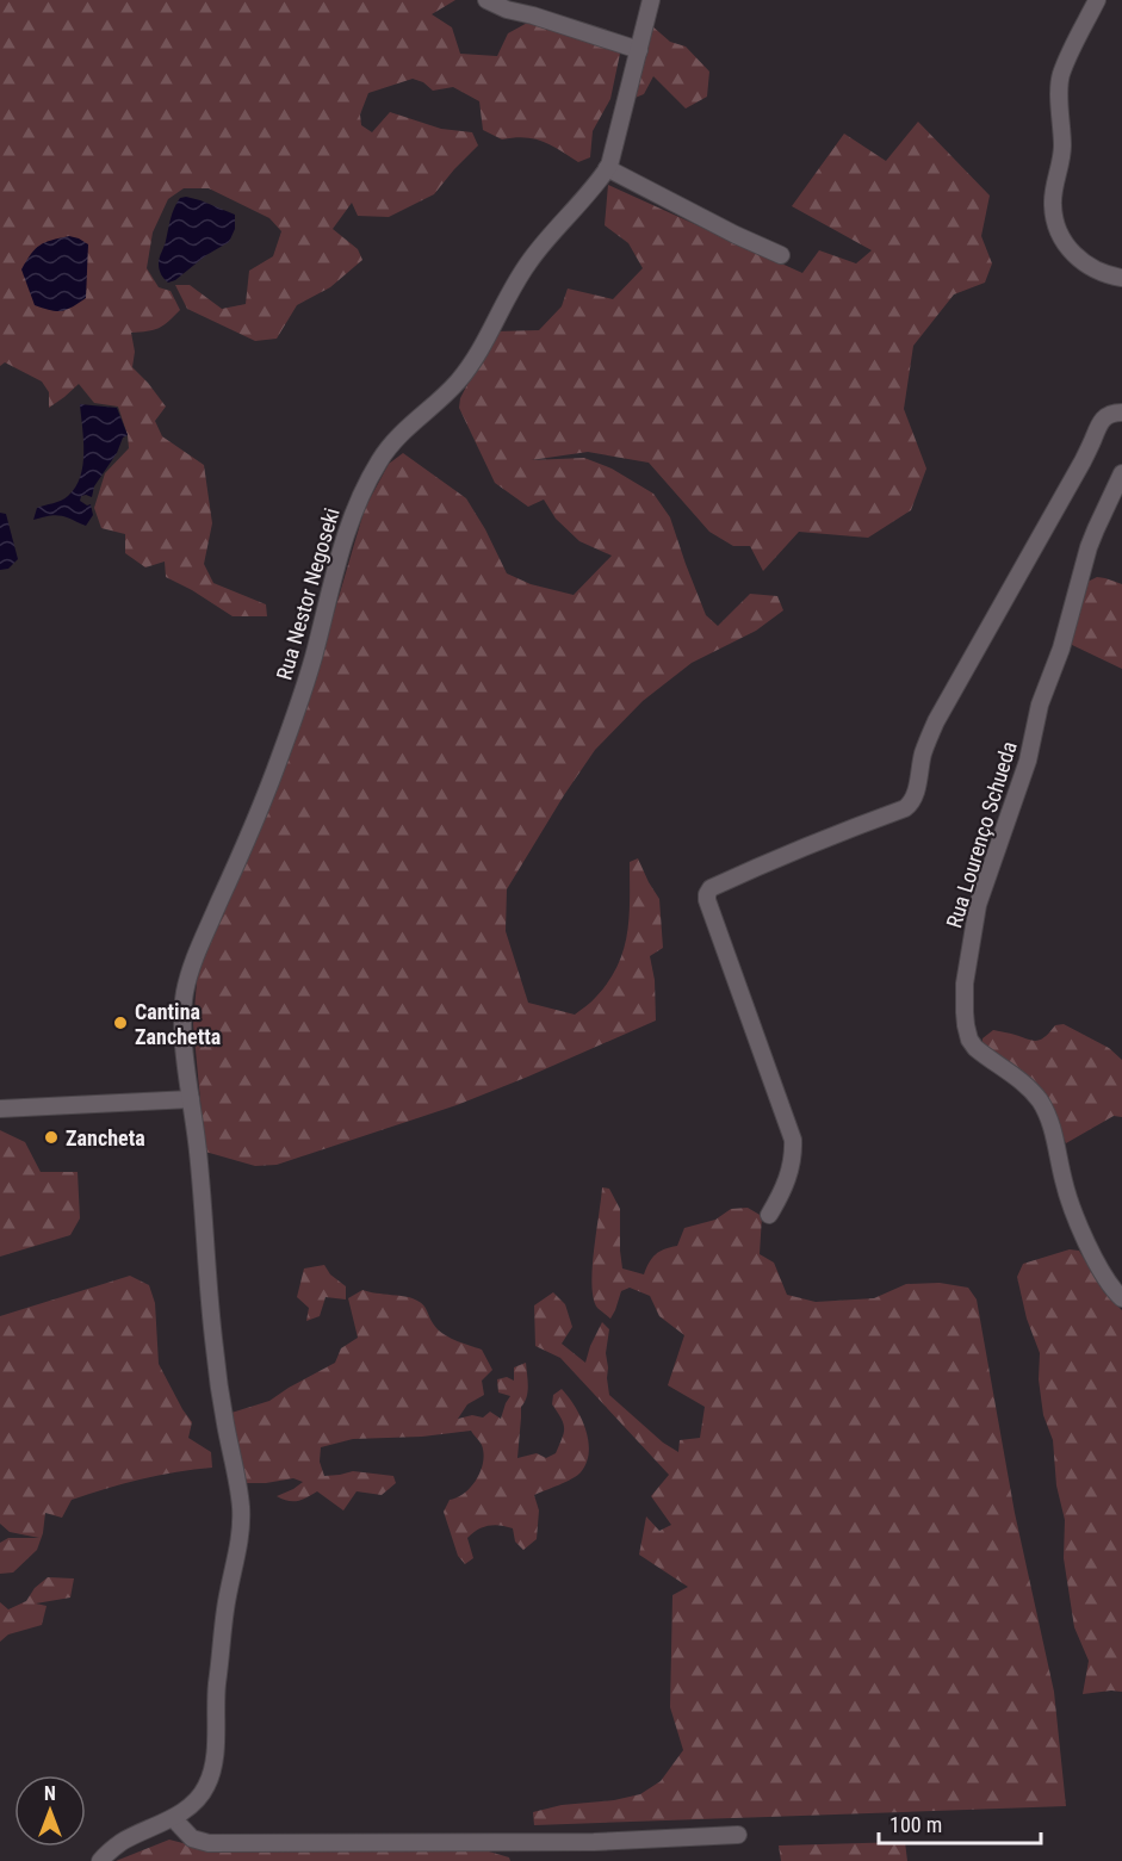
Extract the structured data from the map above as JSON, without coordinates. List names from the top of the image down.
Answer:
{
  "streets": {
    "street": ["Rua Nestor Negoseki", "Rua Lourenço Schueda"]
  },
  "places": ["Cantina Zanchetta", "Zancheta"],
  "scale_bar": "100 m",
  "north": "top"
}
